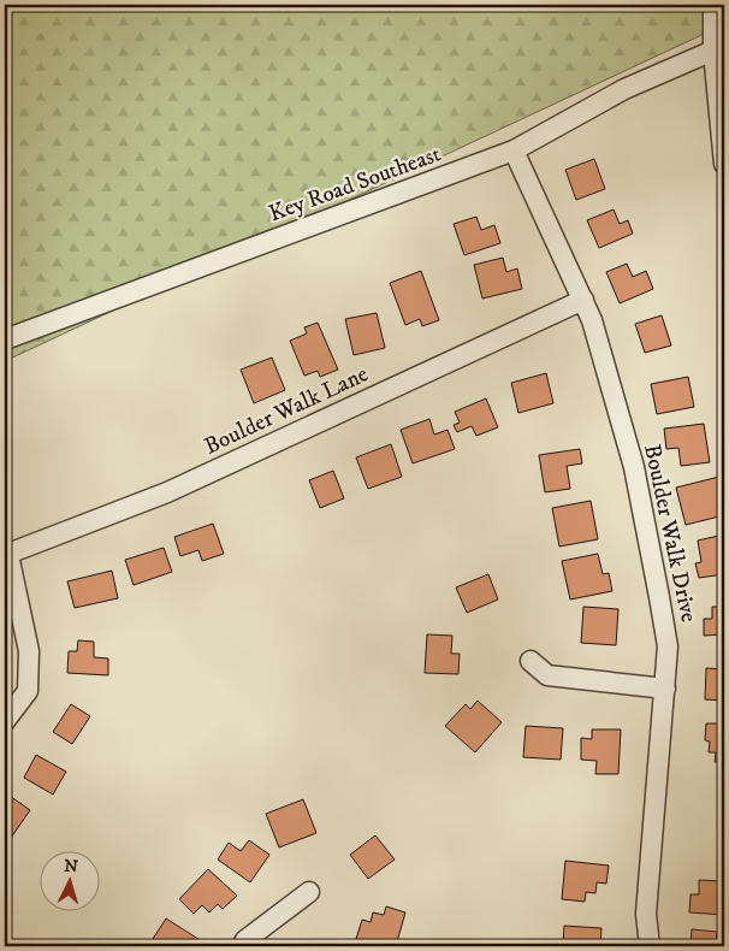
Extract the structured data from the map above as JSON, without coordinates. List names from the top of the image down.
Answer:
{
  "streets": {
    "street": ["Key Road Southeast", "Boulder Walk Lane", "Boulder Walk Drive"]
  },
  "crossings": [
    ["Key Road Southeast", "Boulder Walk Drive"],
    ["Boulder Walk Lane", "Boulder Walk Drive"]
  ],
  "north": "top"
}
